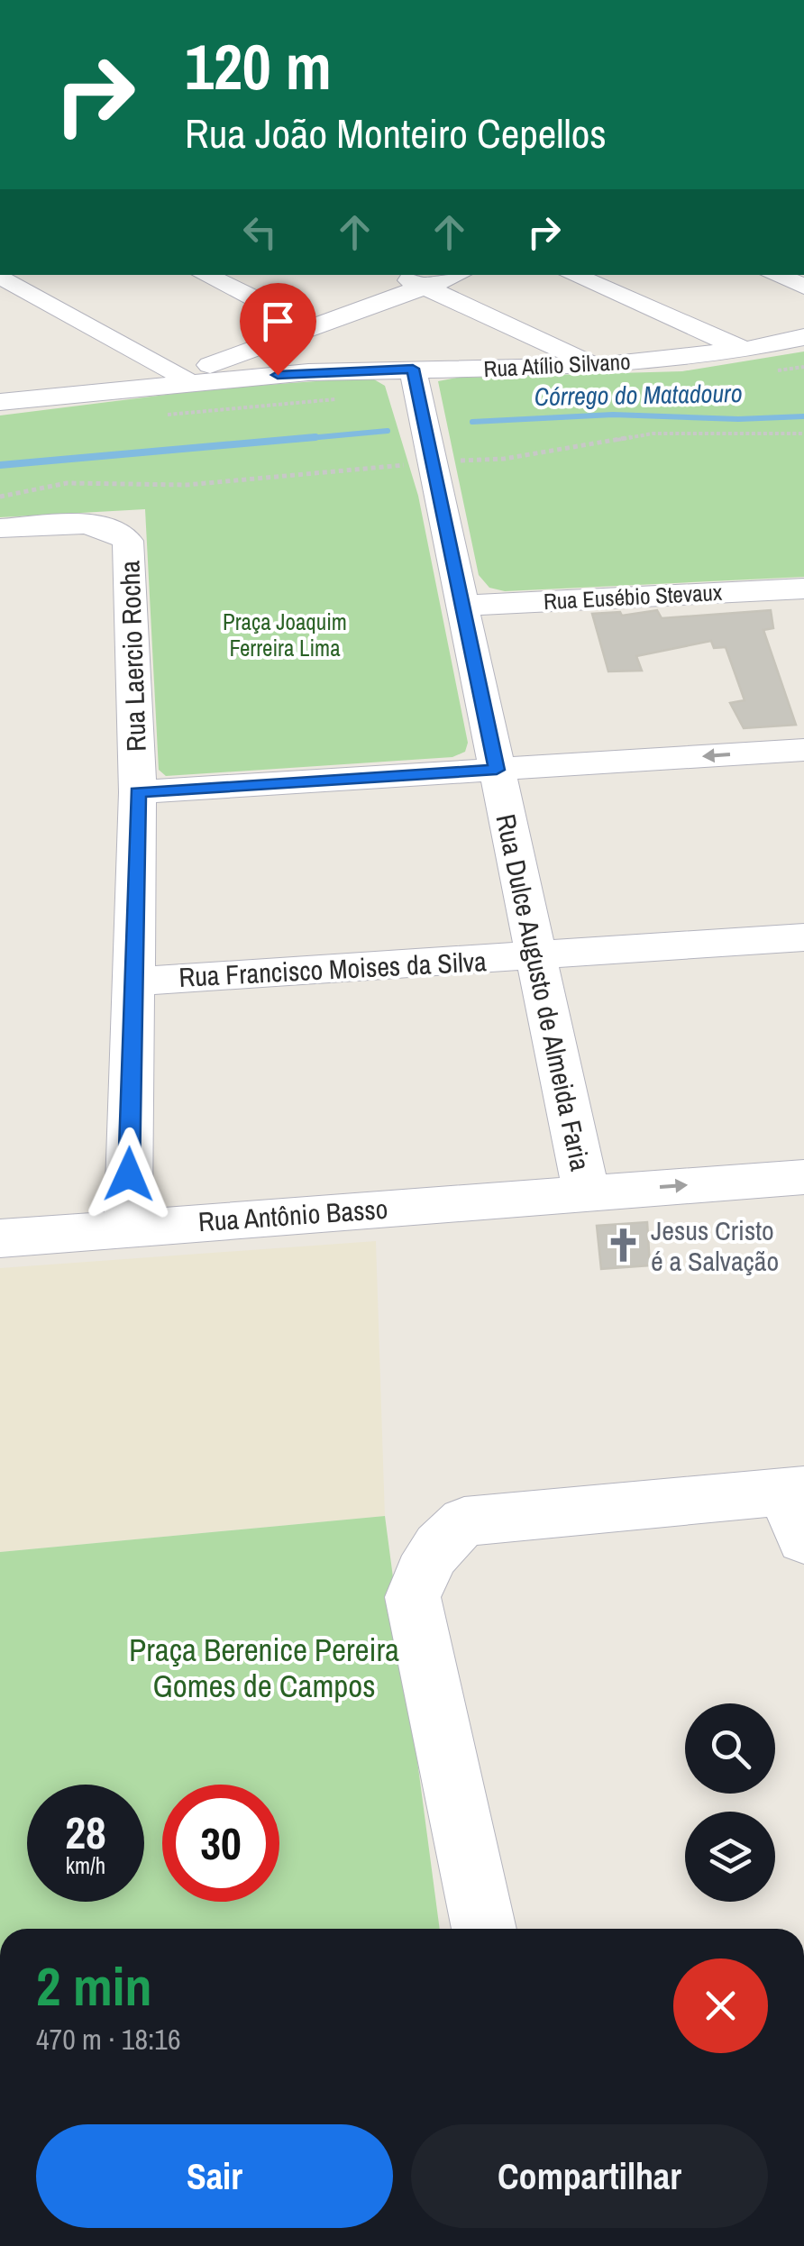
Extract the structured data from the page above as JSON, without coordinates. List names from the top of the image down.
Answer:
{
  "streets": {
    "street": [
      "Rua Atílio Silvano",
      "Rua Eusébio Stevaux",
      "Rua Laercio Rocha",
      "Rua Francisco Moises da Silva",
      "Rua Dulce Augusto de Almeida Faria",
      "Rua Antônio Basso"
    ]
  },
  "crossings": [
    ["Rua Atílio Silvano", "Rua Dulce Augusto de Almeida Faria"],
    ["Rua Eusébio Stevaux", "Rua Dulce Augusto de Almeida Faria"],
    ["Rua Laercio Rocha", "Rua Francisco Moises da Silva"],
    ["Rua Laercio Rocha", "Rua Antônio Basso"],
    ["Rua Francisco Moises da Silva", "Rua Dulce Augusto de Almeida Faria"],
    ["Rua Dulce Augusto de Almeida Faria", "Rua Antônio Basso"]
  ],
  "water": ["Córrego do Matadouro"],
  "parks": ["Praça Joaquim Ferreira Lima", "Praça Berenice Pereira Gomes de Campos"],
  "places": {
    "church": ["Jesus Cristo é a Salvação"]
  },
  "page": {
    "turn": ["120 m", "Rua João Monteiro Cepellos"],
    "speed": "28 km/h",
    "limit": "30",
    "heading": ["2 min", "470 m · 18:16"],
    "buttons": ["Sair", "Compartilhar"]
  }
}
